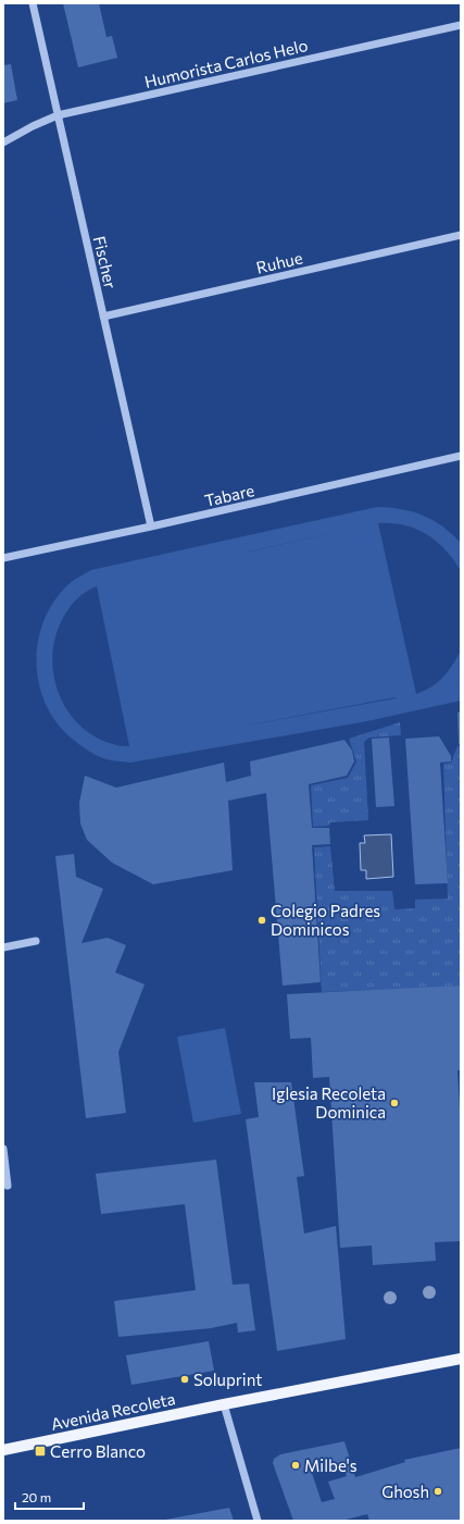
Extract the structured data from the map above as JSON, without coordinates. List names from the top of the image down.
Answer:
{
  "streets": {
    "main road": ["Avenida Recoleta"],
    "street": [
      "Humorista Carlos Helo",
      "Fischer",
      "Ruhue",
      "Tabare"
    ]
  },
  "crossings": [
    ["Humorista Carlos Helo", "Fischer"],
    ["Fischer", "Ruhue"],
    ["Fischer", "Tabare"]
  ],
  "places": {
    "other": [
      "Colegio Padres Dominicos",
      "Iglesia Recoleta Dominica",
      "Soluprint",
      "Milbe's",
      "Ghosh"
    ],
    "transit": ["Cerro Blanco"]
  },
  "scale_bar": "20 m"
}
